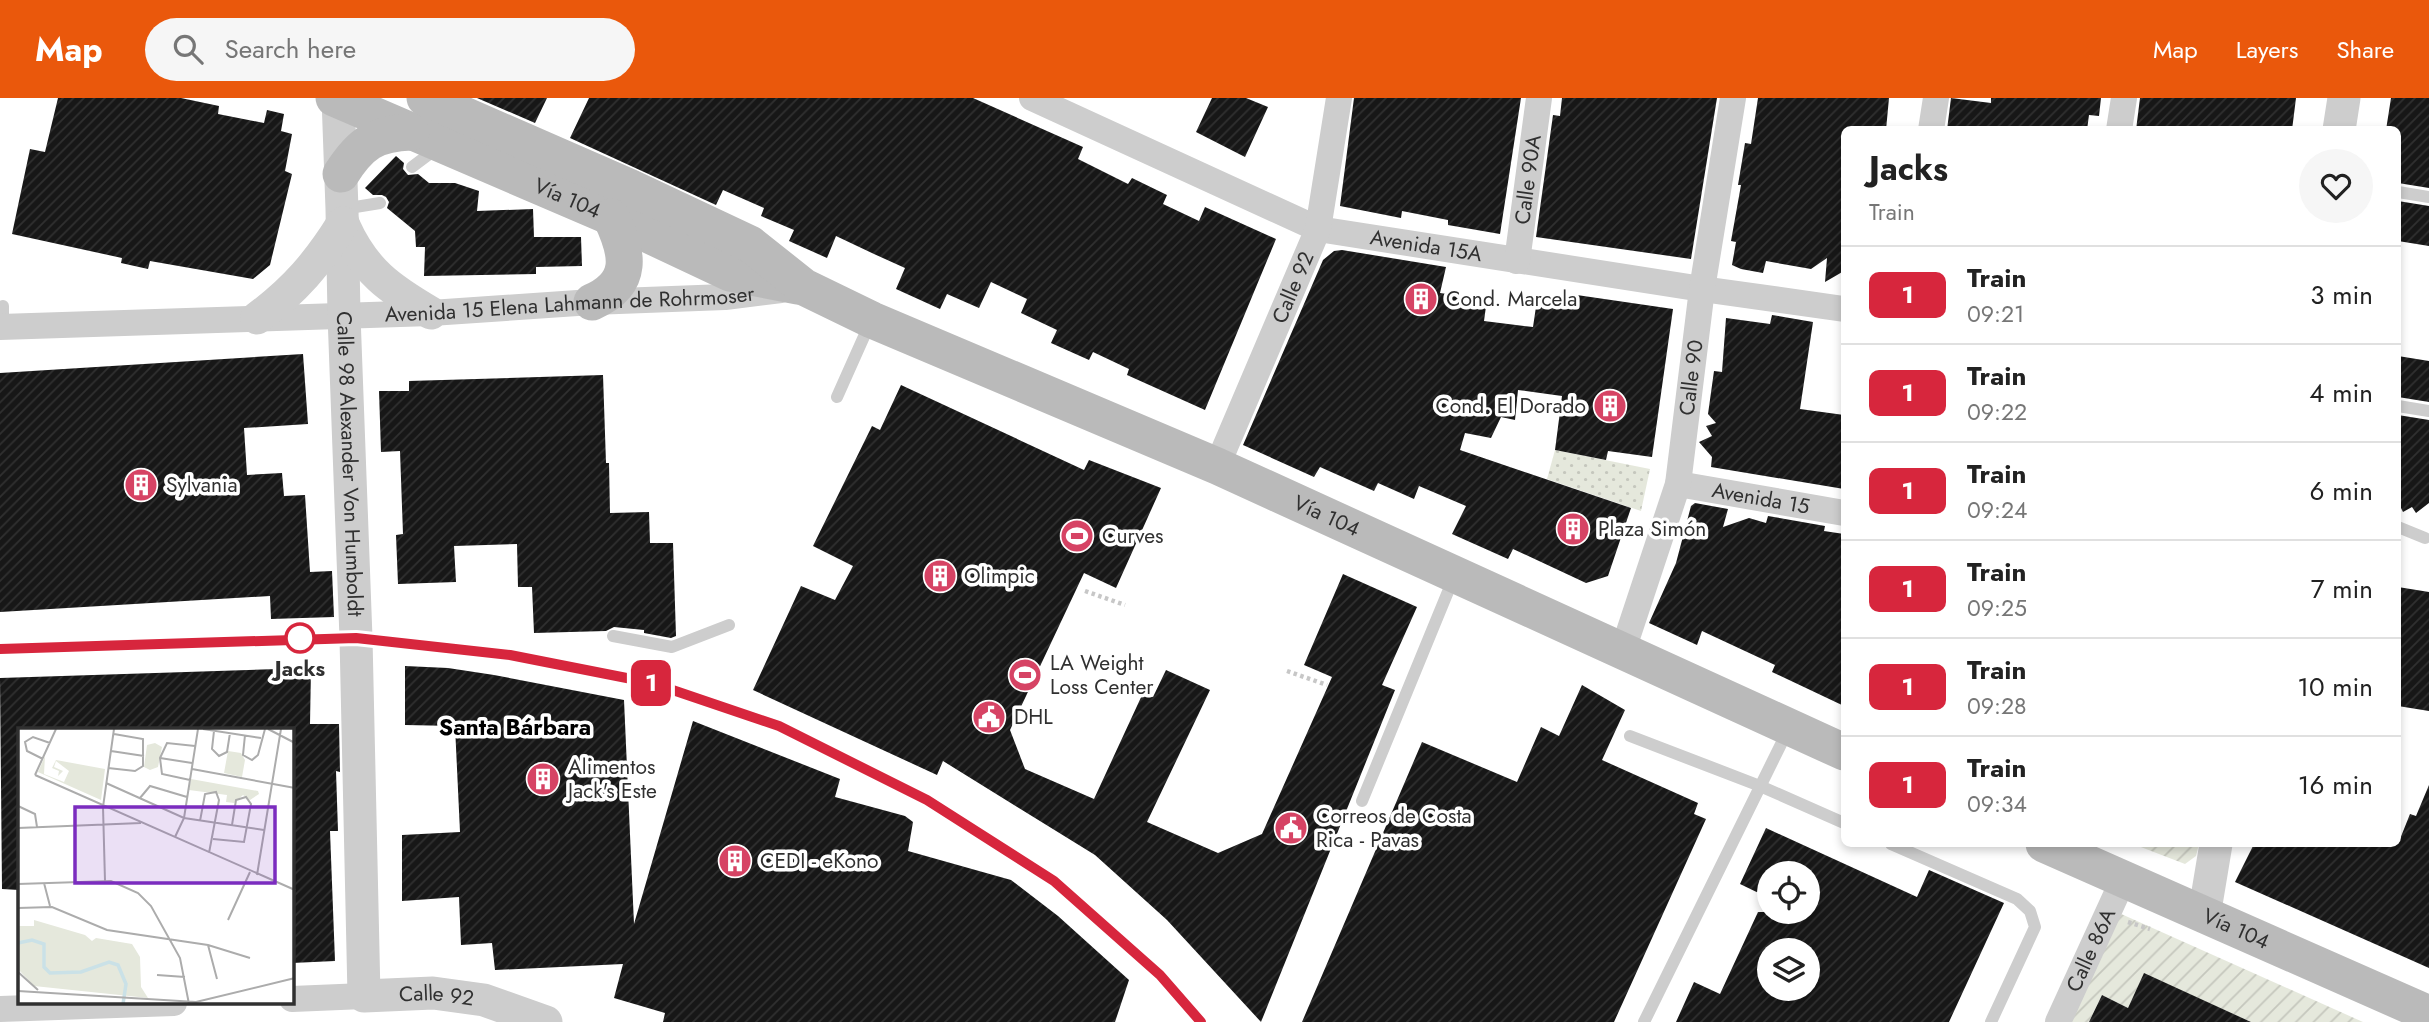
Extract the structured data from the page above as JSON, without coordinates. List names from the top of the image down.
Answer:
{
  "streets": {
    "main road": ["Vía 104"],
    "street": [
      "Calle 90A",
      "Avenida 15A",
      "Calle 92",
      "Avenida 15 Elena Lahmann de Rohrmoser",
      "Calle 90",
      "Calle 98 Alexander Von Humboldt",
      "Avenida 15",
      "Calle 86A"
    ]
  },
  "crossings": [
    ["Calle 90A", "Avenida 15A"],
    ["Vía 104", "Calle 92"],
    ["Vía 104", "Avenida 15 Elena Lahmann de Rohrmoser"],
    ["Vía 104", "Calle 90"],
    ["Vía 104", "Calle 98 Alexander Von Humboldt"],
    ["Vía 104", "Calle 86A"],
    ["Avenida 15A", "Calle 92"],
    ["Avenida 15A", "Calle 90"],
    ["Calle 92", "Calle 98 Alexander Von Humboldt"],
    ["Avenida 15 Elena Lahmann de Rohrmoser", "Calle 98 Alexander Von Humboldt"],
    ["Calle 90", "Avenida 15"]
  ],
  "districts": ["Santa Bárbara"],
  "places": {
    "building": [
      "Cond. Marcela",
      "Cond. El Dorado",
      "Sylvania",
      "Plaza Simón",
      "Olimpic",
      "Alimentos Jack's Este",
      "CEDI - eKono"
    ],
    "sports": ["Curves", "LA Weight Loss Center"],
    "other": ["Jacks"],
    "public building": ["DHL", "Correos de Costa Rica - Pavas"]
  },
  "page": {
    "header": "Map",
    "search": "Search here",
    "nav": ["Map", "Layers", "Share"],
    "on_map": "1",
    "heading": ["Jacks", "Train"],
    "list": [
      {
        "mark": "1",
        "name": "Train",
        "note": "09:21",
        "value": "3 min"
      },
      {
        "mark": "1",
        "name": "Train",
        "note": "09:22",
        "value": "4 min"
      },
      {
        "mark": "1",
        "name": "Train",
        "note": "09:24",
        "value": "6 min"
      },
      {
        "mark": "1",
        "name": "Train",
        "note": "09:25",
        "value": "7 min"
      },
      {
        "mark": "1",
        "name": "Train",
        "note": "09:28",
        "value": "10 min"
      },
      {
        "mark": "1",
        "name": "Train",
        "note": "09:34",
        "value": "16 min"
      }
    ]
  }
}
